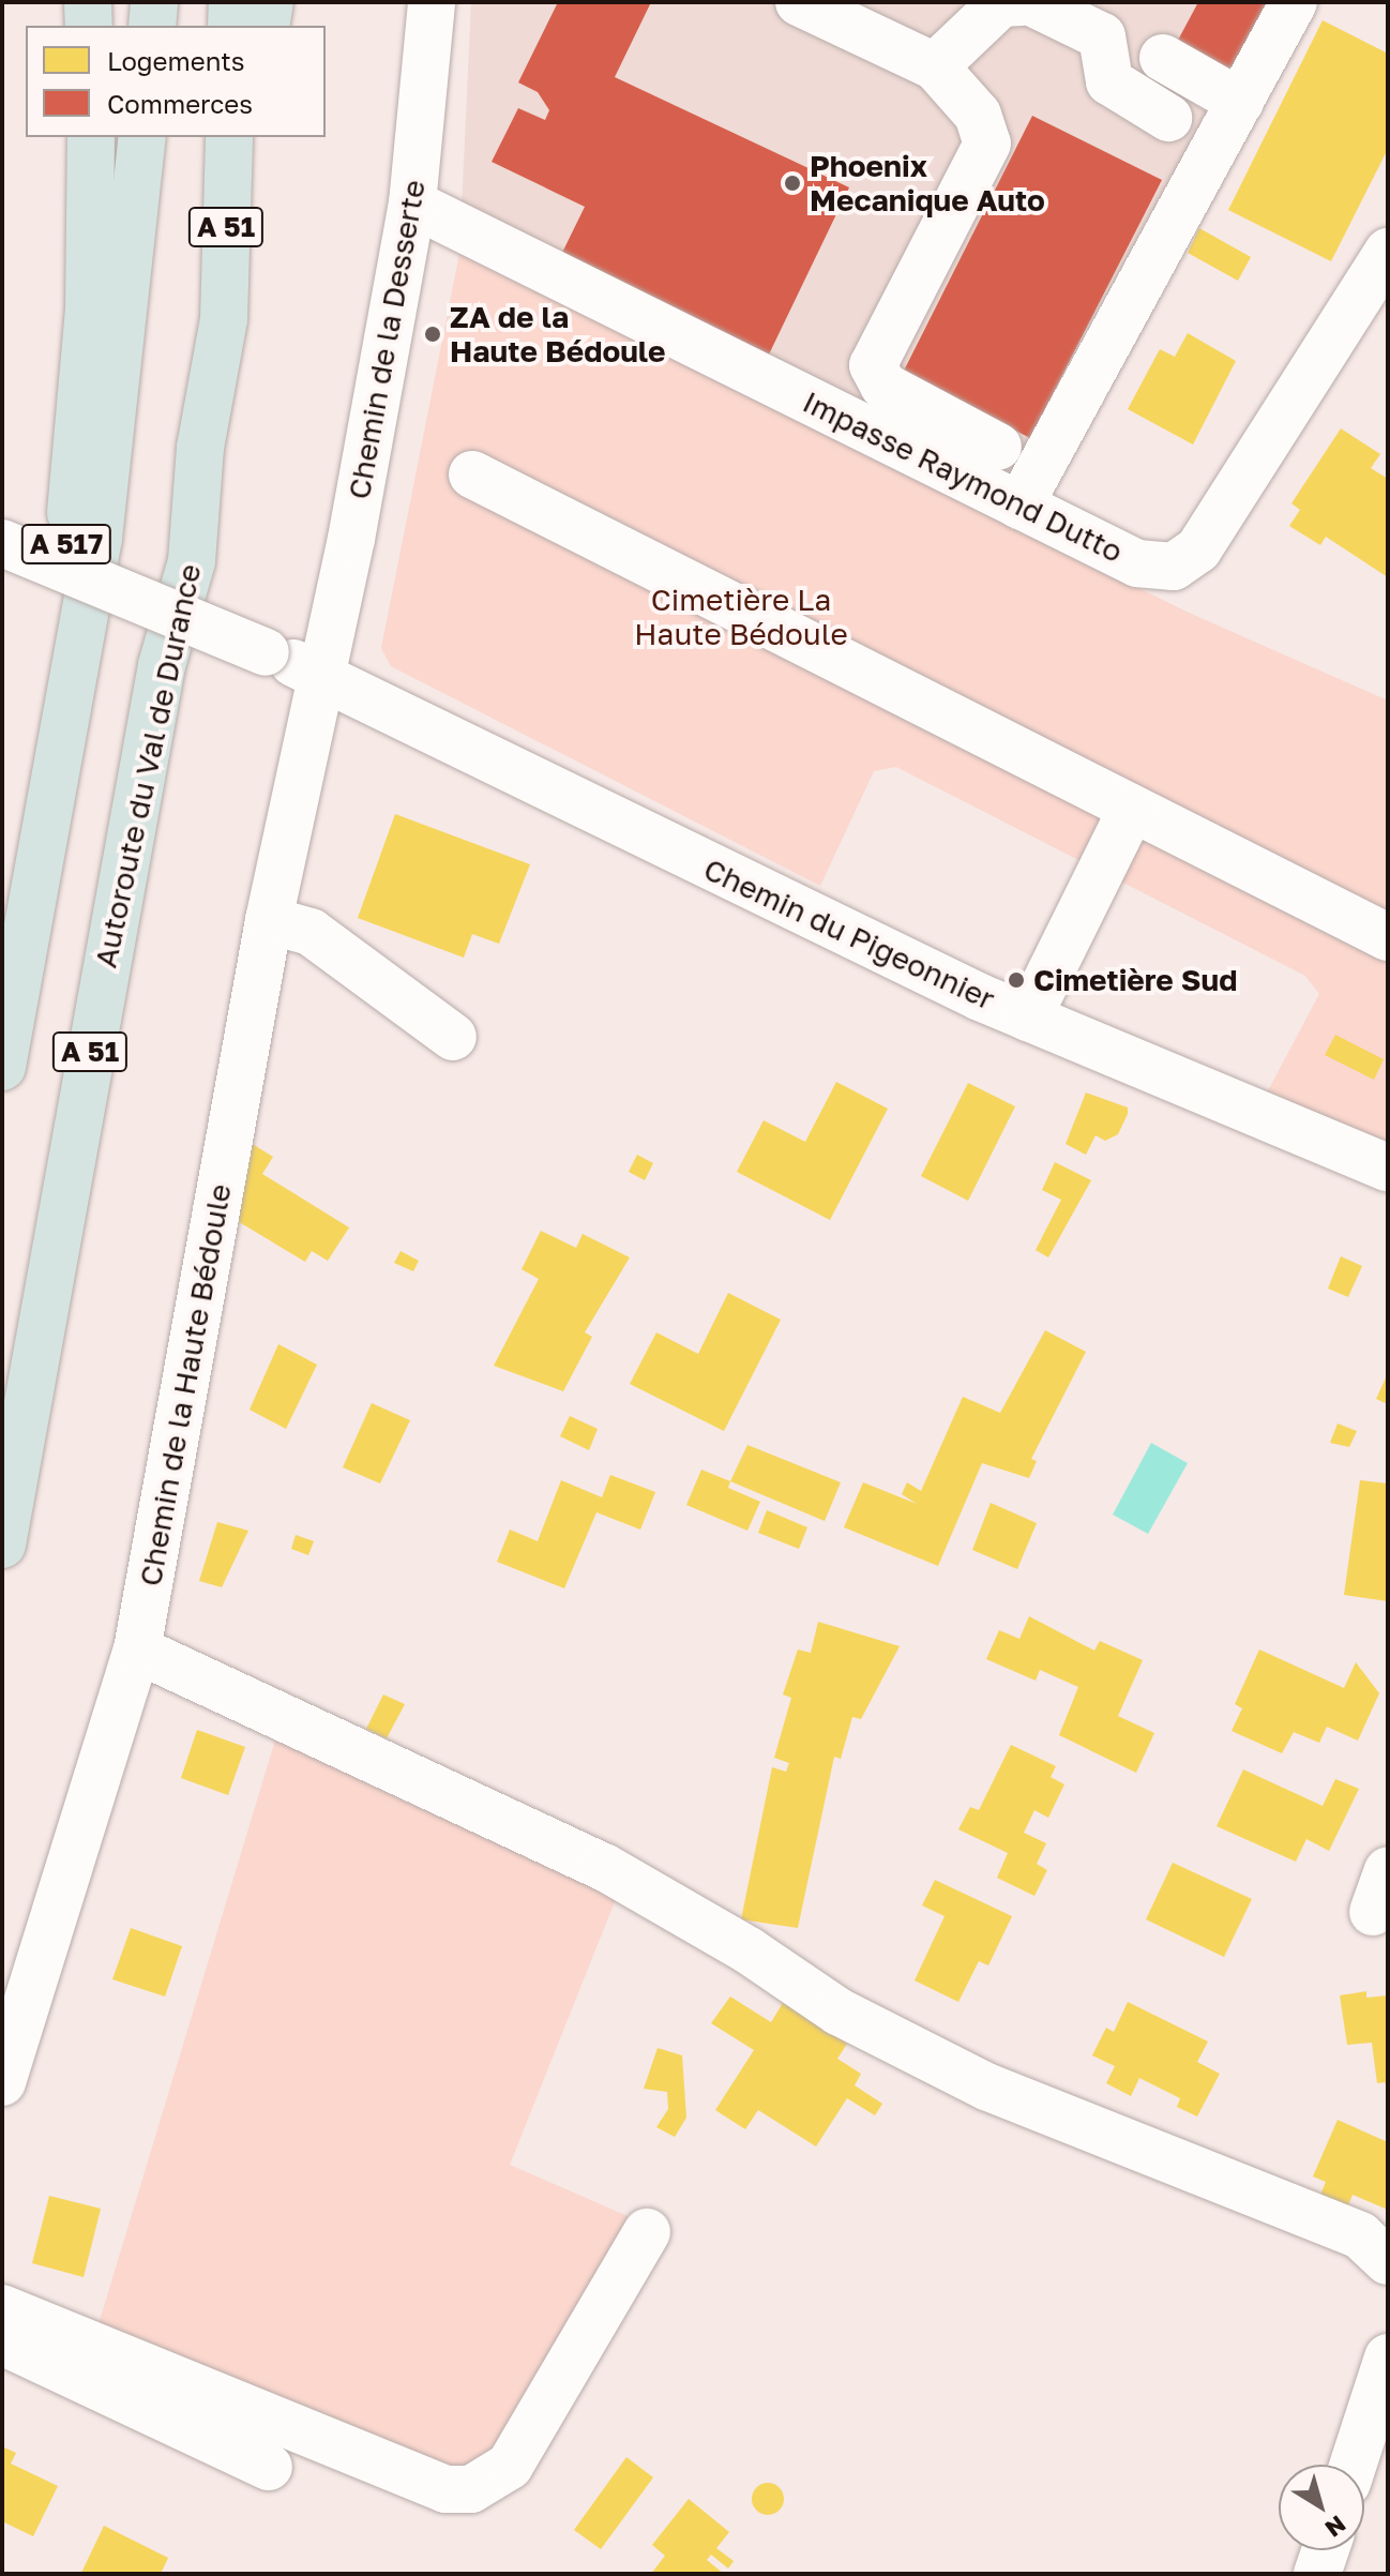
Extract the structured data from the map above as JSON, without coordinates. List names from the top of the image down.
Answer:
{
  "streets": {
    "highway": ["A 51", "A 517", "Autoroute du Val de Durance"],
    "street": [
      "Chemin de la Desserte",
      "Impasse Raymond Dutto",
      "Chemin du Pigeonnier",
      "Chemin de la Haute Bédoule"
    ]
  },
  "crossings": [
    ["Chemin de la Desserte", "Impasse Raymond Dutto"],
    ["Chemin de la Desserte", "Chemin du Pigeonnier"],
    ["Chemin de la Desserte", "Chemin de la Haute Bédoule"],
    ["Chemin du Pigeonnier", "Chemin de la Haute Bédoule"]
  ],
  "parks": ["Cimetière La Haute Bédoule"],
  "places": ["Phoenix Mecanique Auto", "ZA de la Haute Bédoule", "Cimetière Sud"],
  "legend": ["Logements", "Commerces"],
  "north": "bottom right"
}
